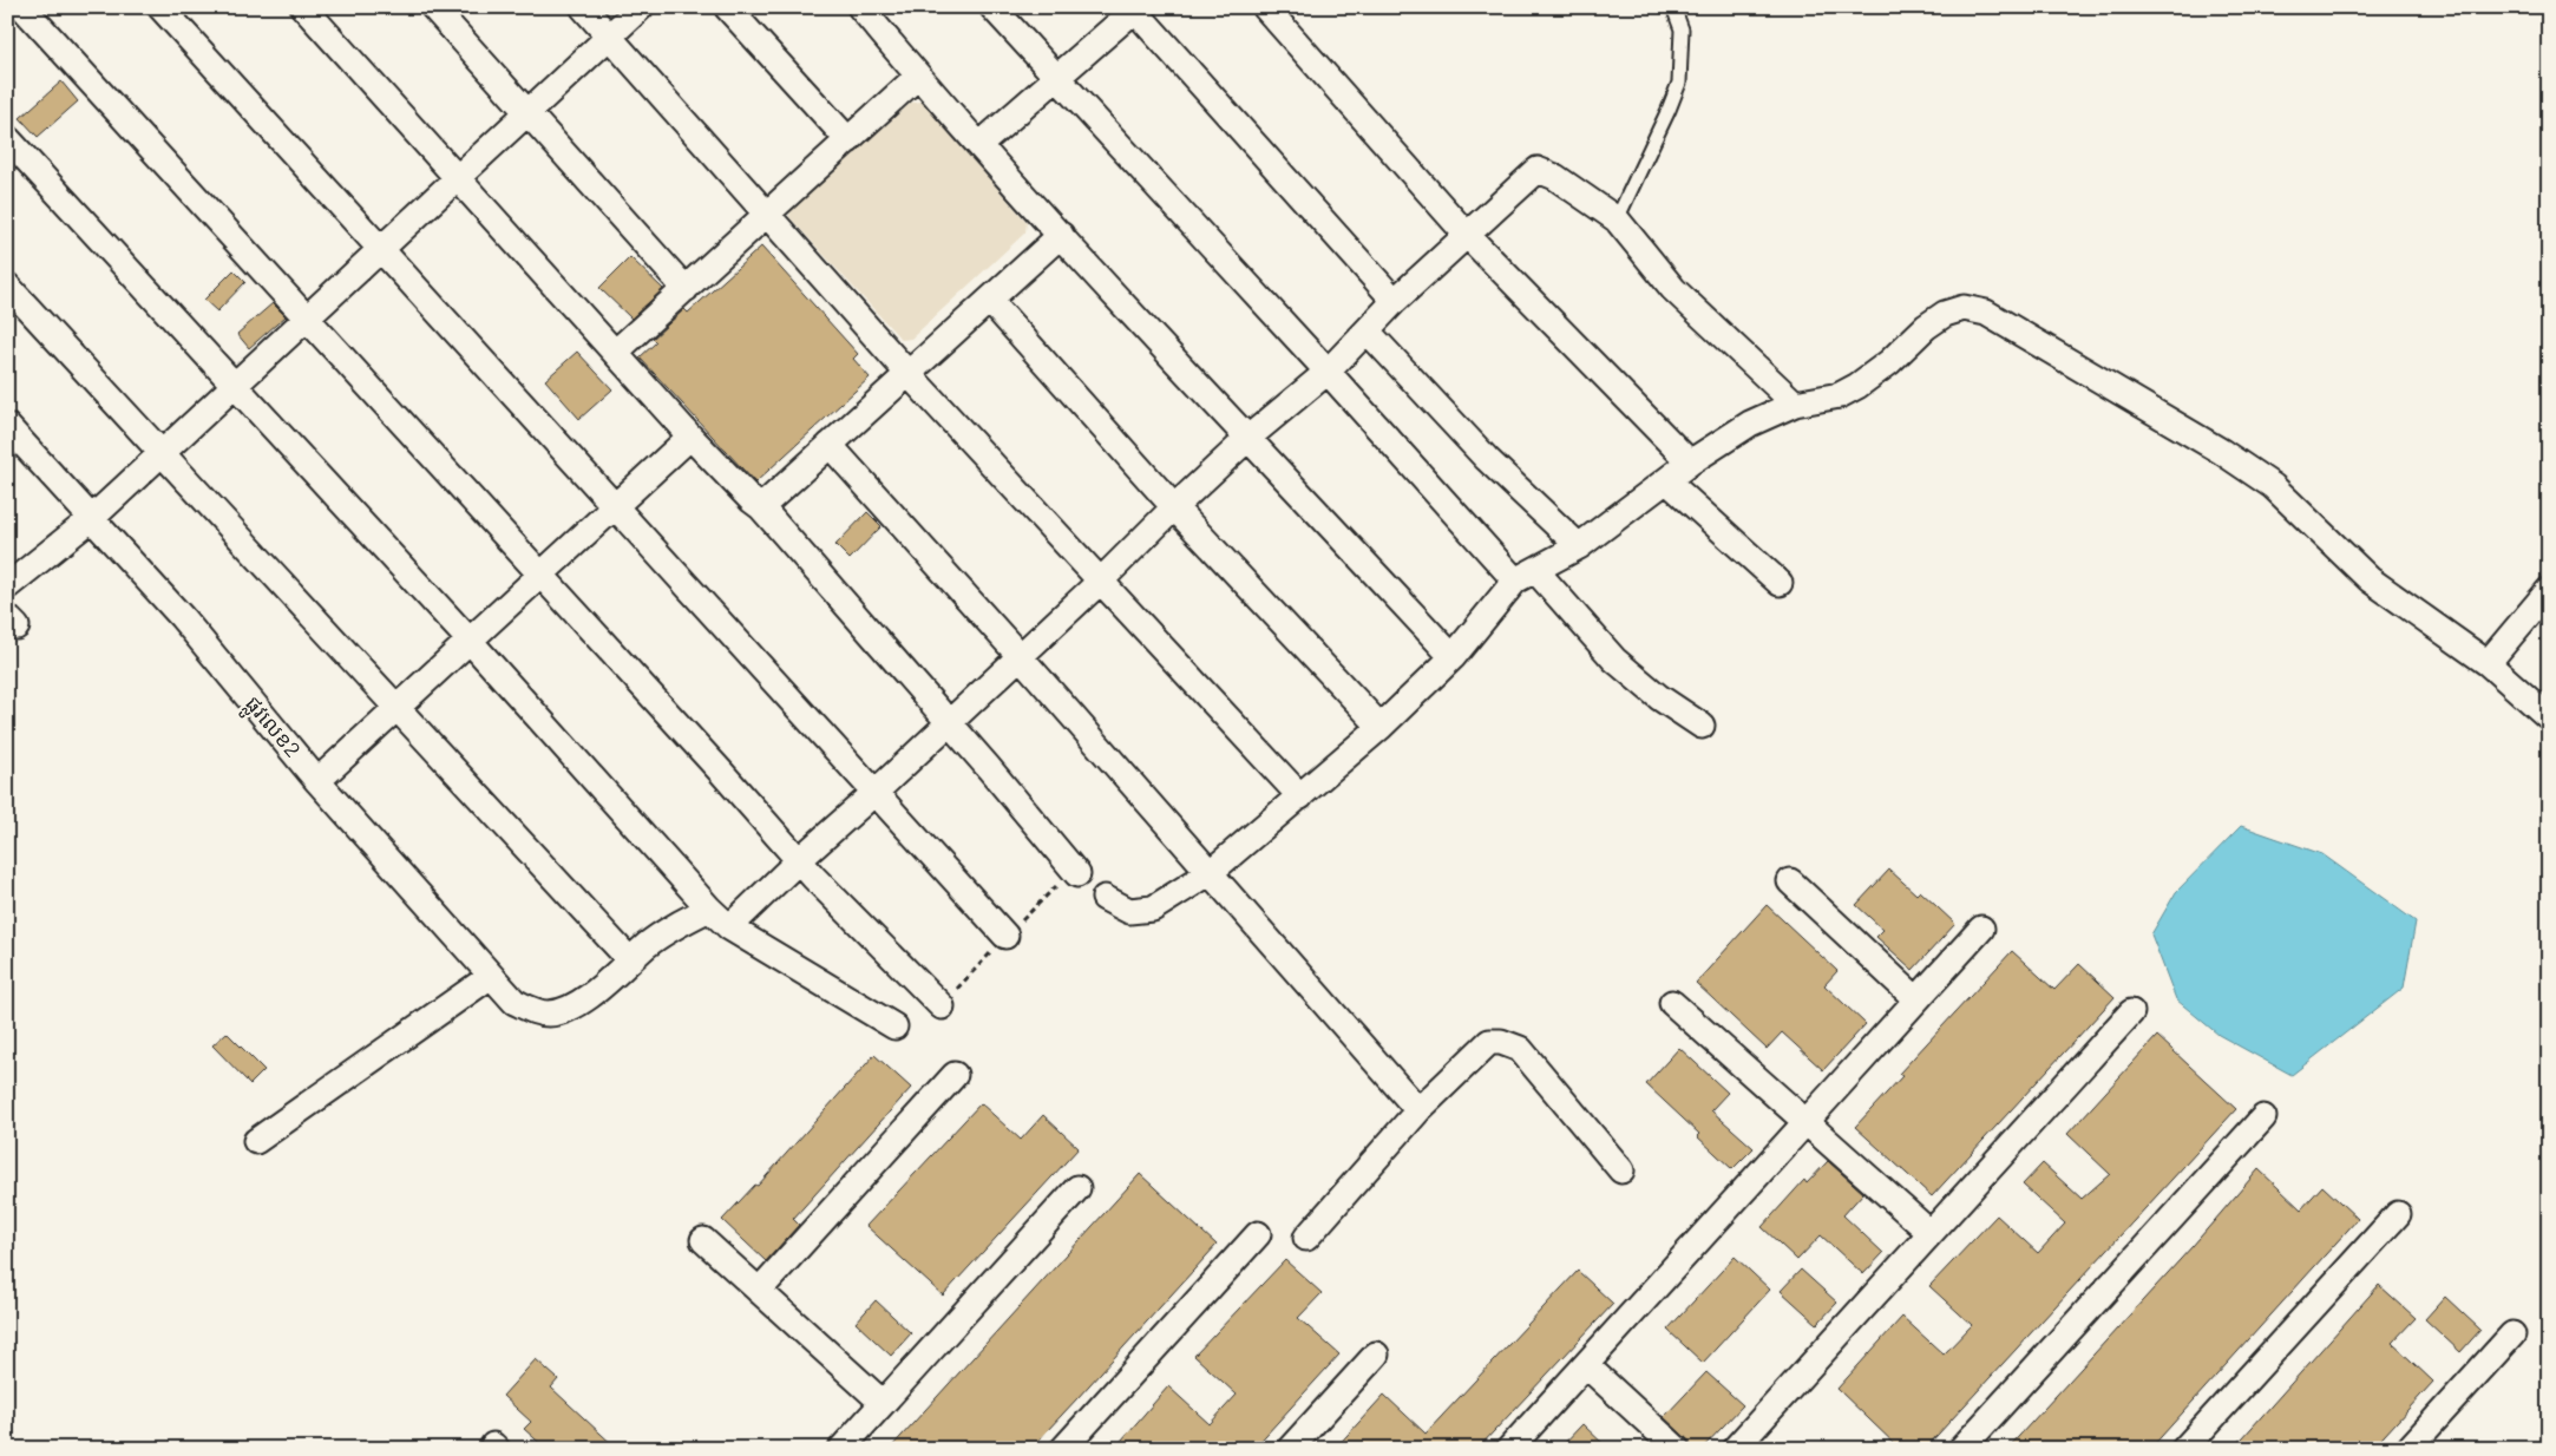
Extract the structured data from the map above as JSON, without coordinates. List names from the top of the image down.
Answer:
{
  "streets": {
    "street": ["ផ្លូវលេខ2"]
  }
}
